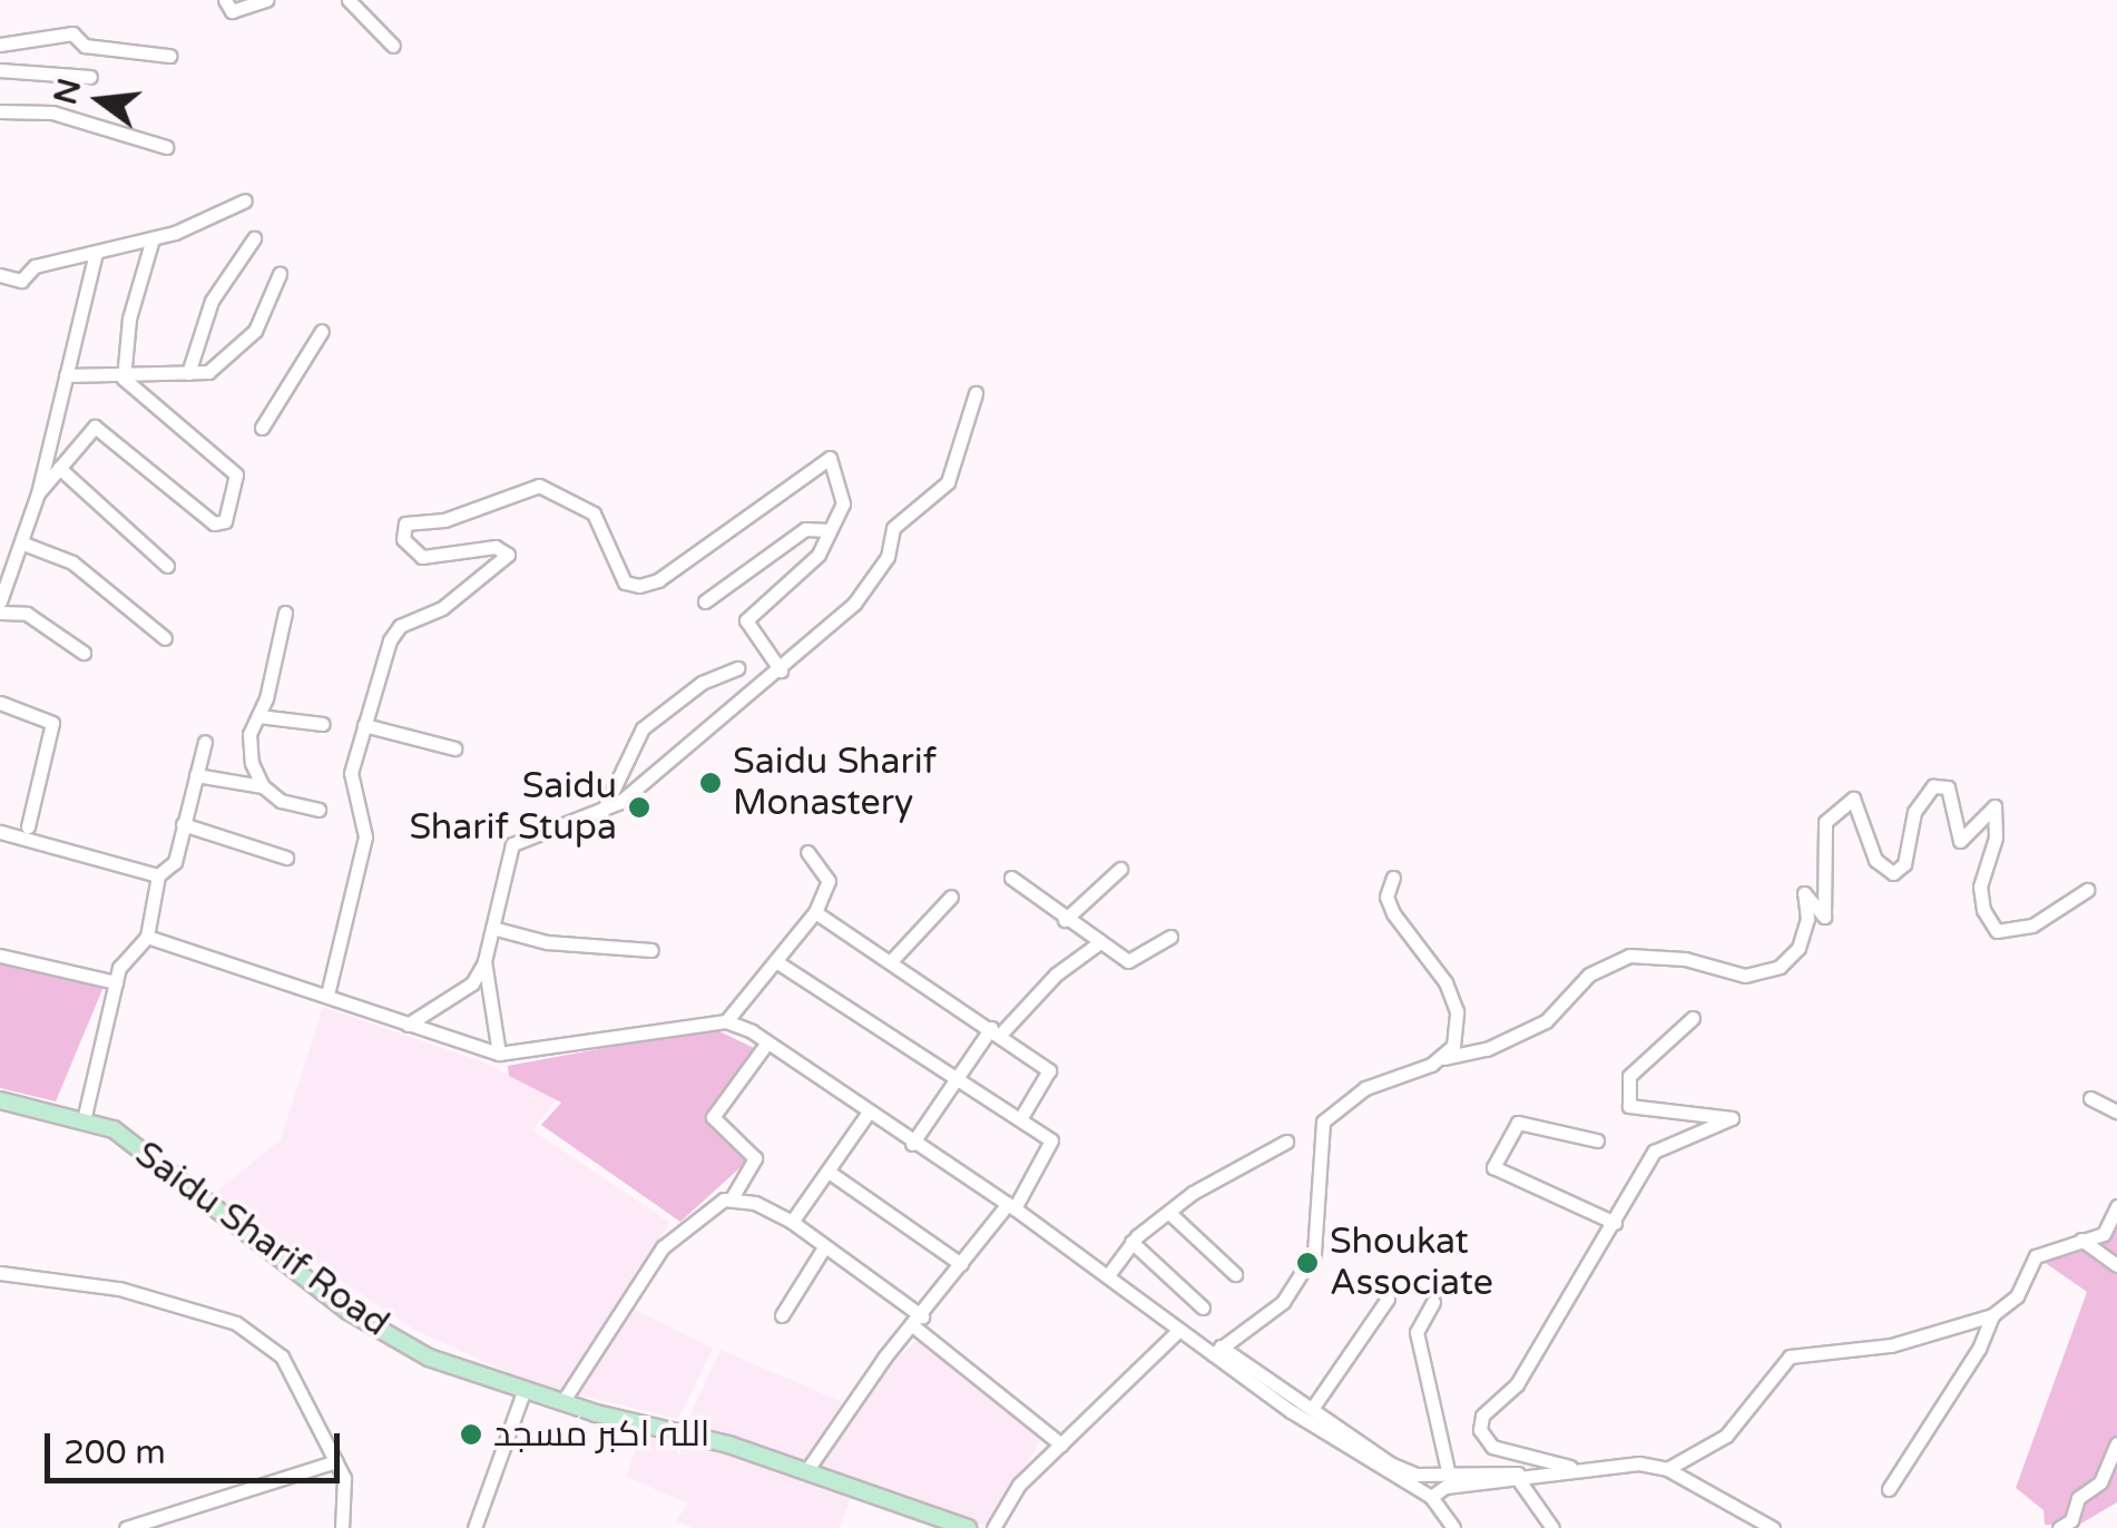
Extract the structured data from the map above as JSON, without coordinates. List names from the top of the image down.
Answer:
{
  "streets": {
    "main road": ["Saidu Sharif Road"]
  },
  "places": [
    "Saidu Sharif Monastery",
    "Saidu Sharif Stupa",
    "Shoukat Associate",
    "اللہ اکبر مسجد"
  ],
  "scale_bar": "200 m",
  "north": "left"
}
